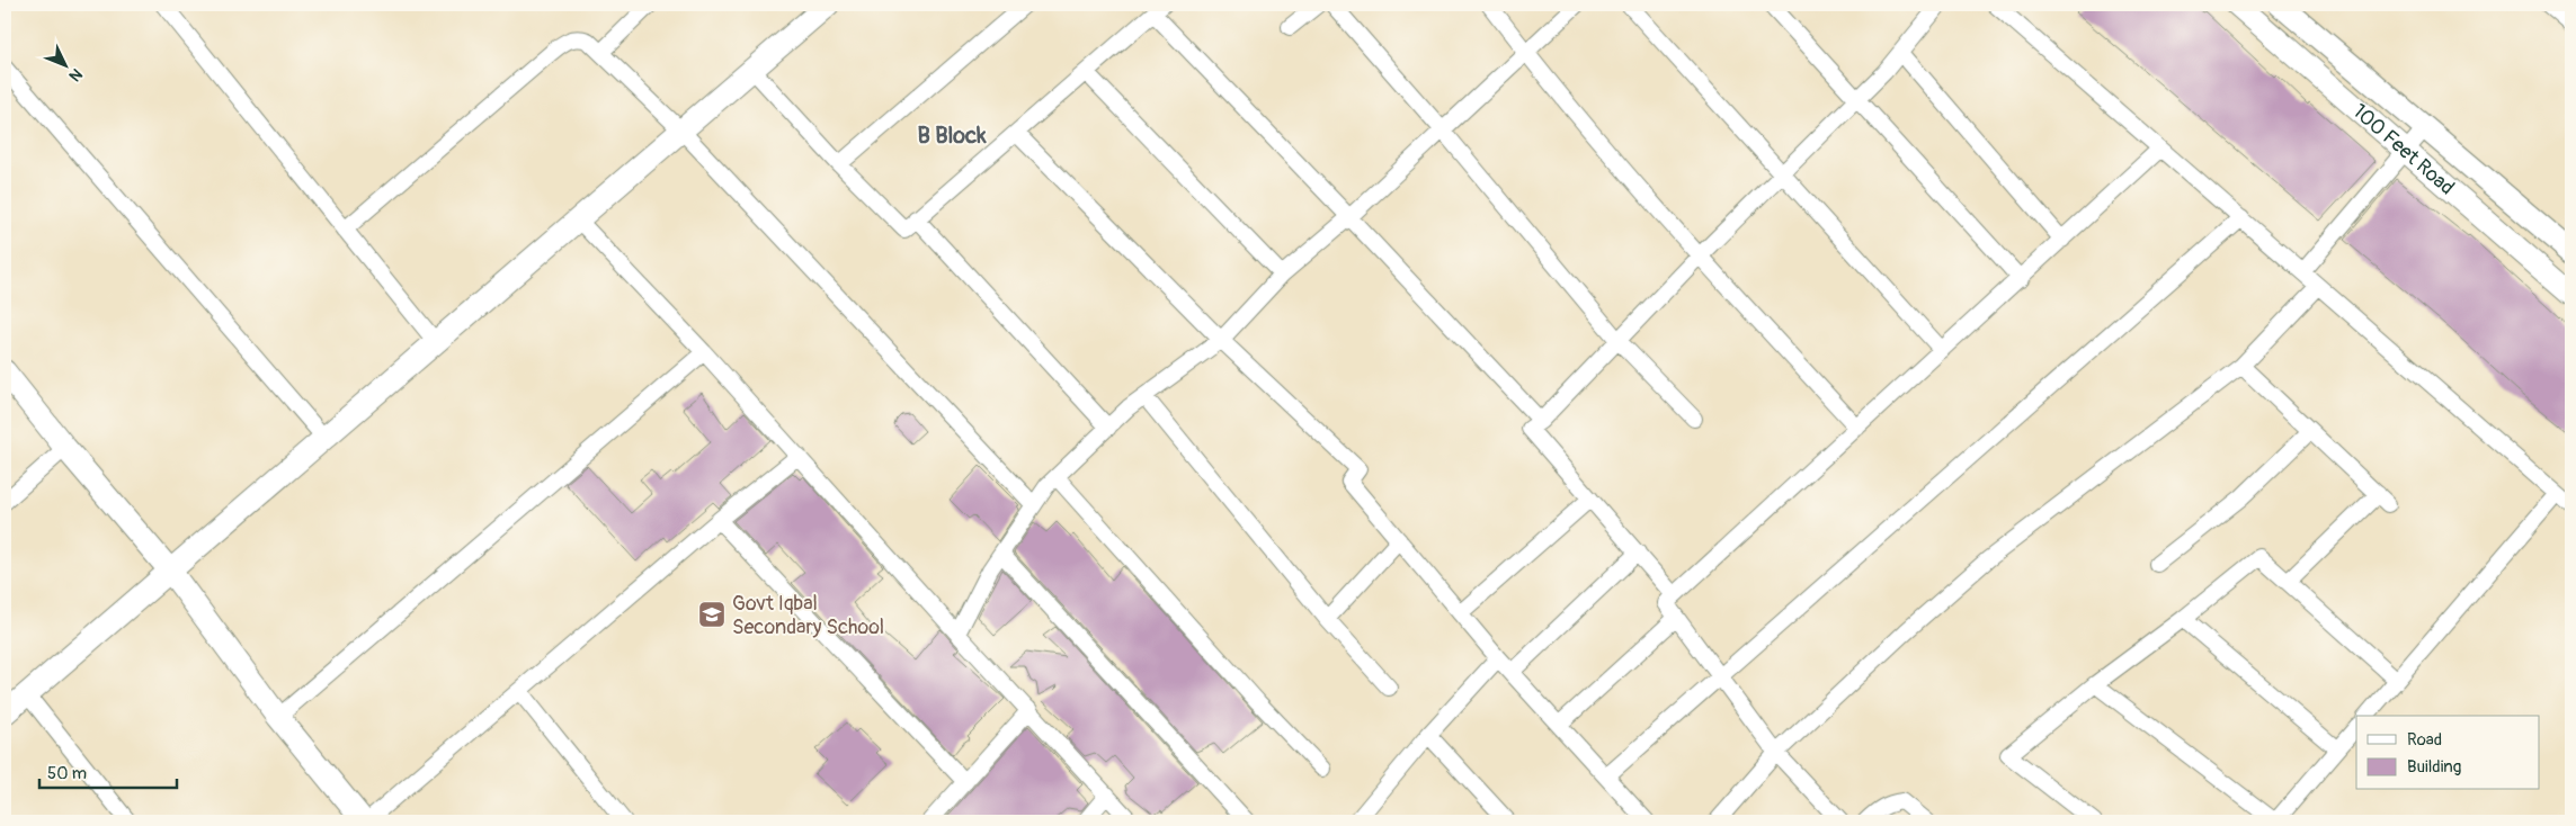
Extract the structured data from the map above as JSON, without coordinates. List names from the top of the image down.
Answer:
{
  "streets": {
    "main road": ["100 Feet Road"]
  },
  "districts": ["B Block"],
  "places": {
    "school or university": ["Govt Iqbal Secondary School"]
  },
  "legend": ["Road", "Building"],
  "scale_bar": "50 m",
  "north": "bottom right"
}
